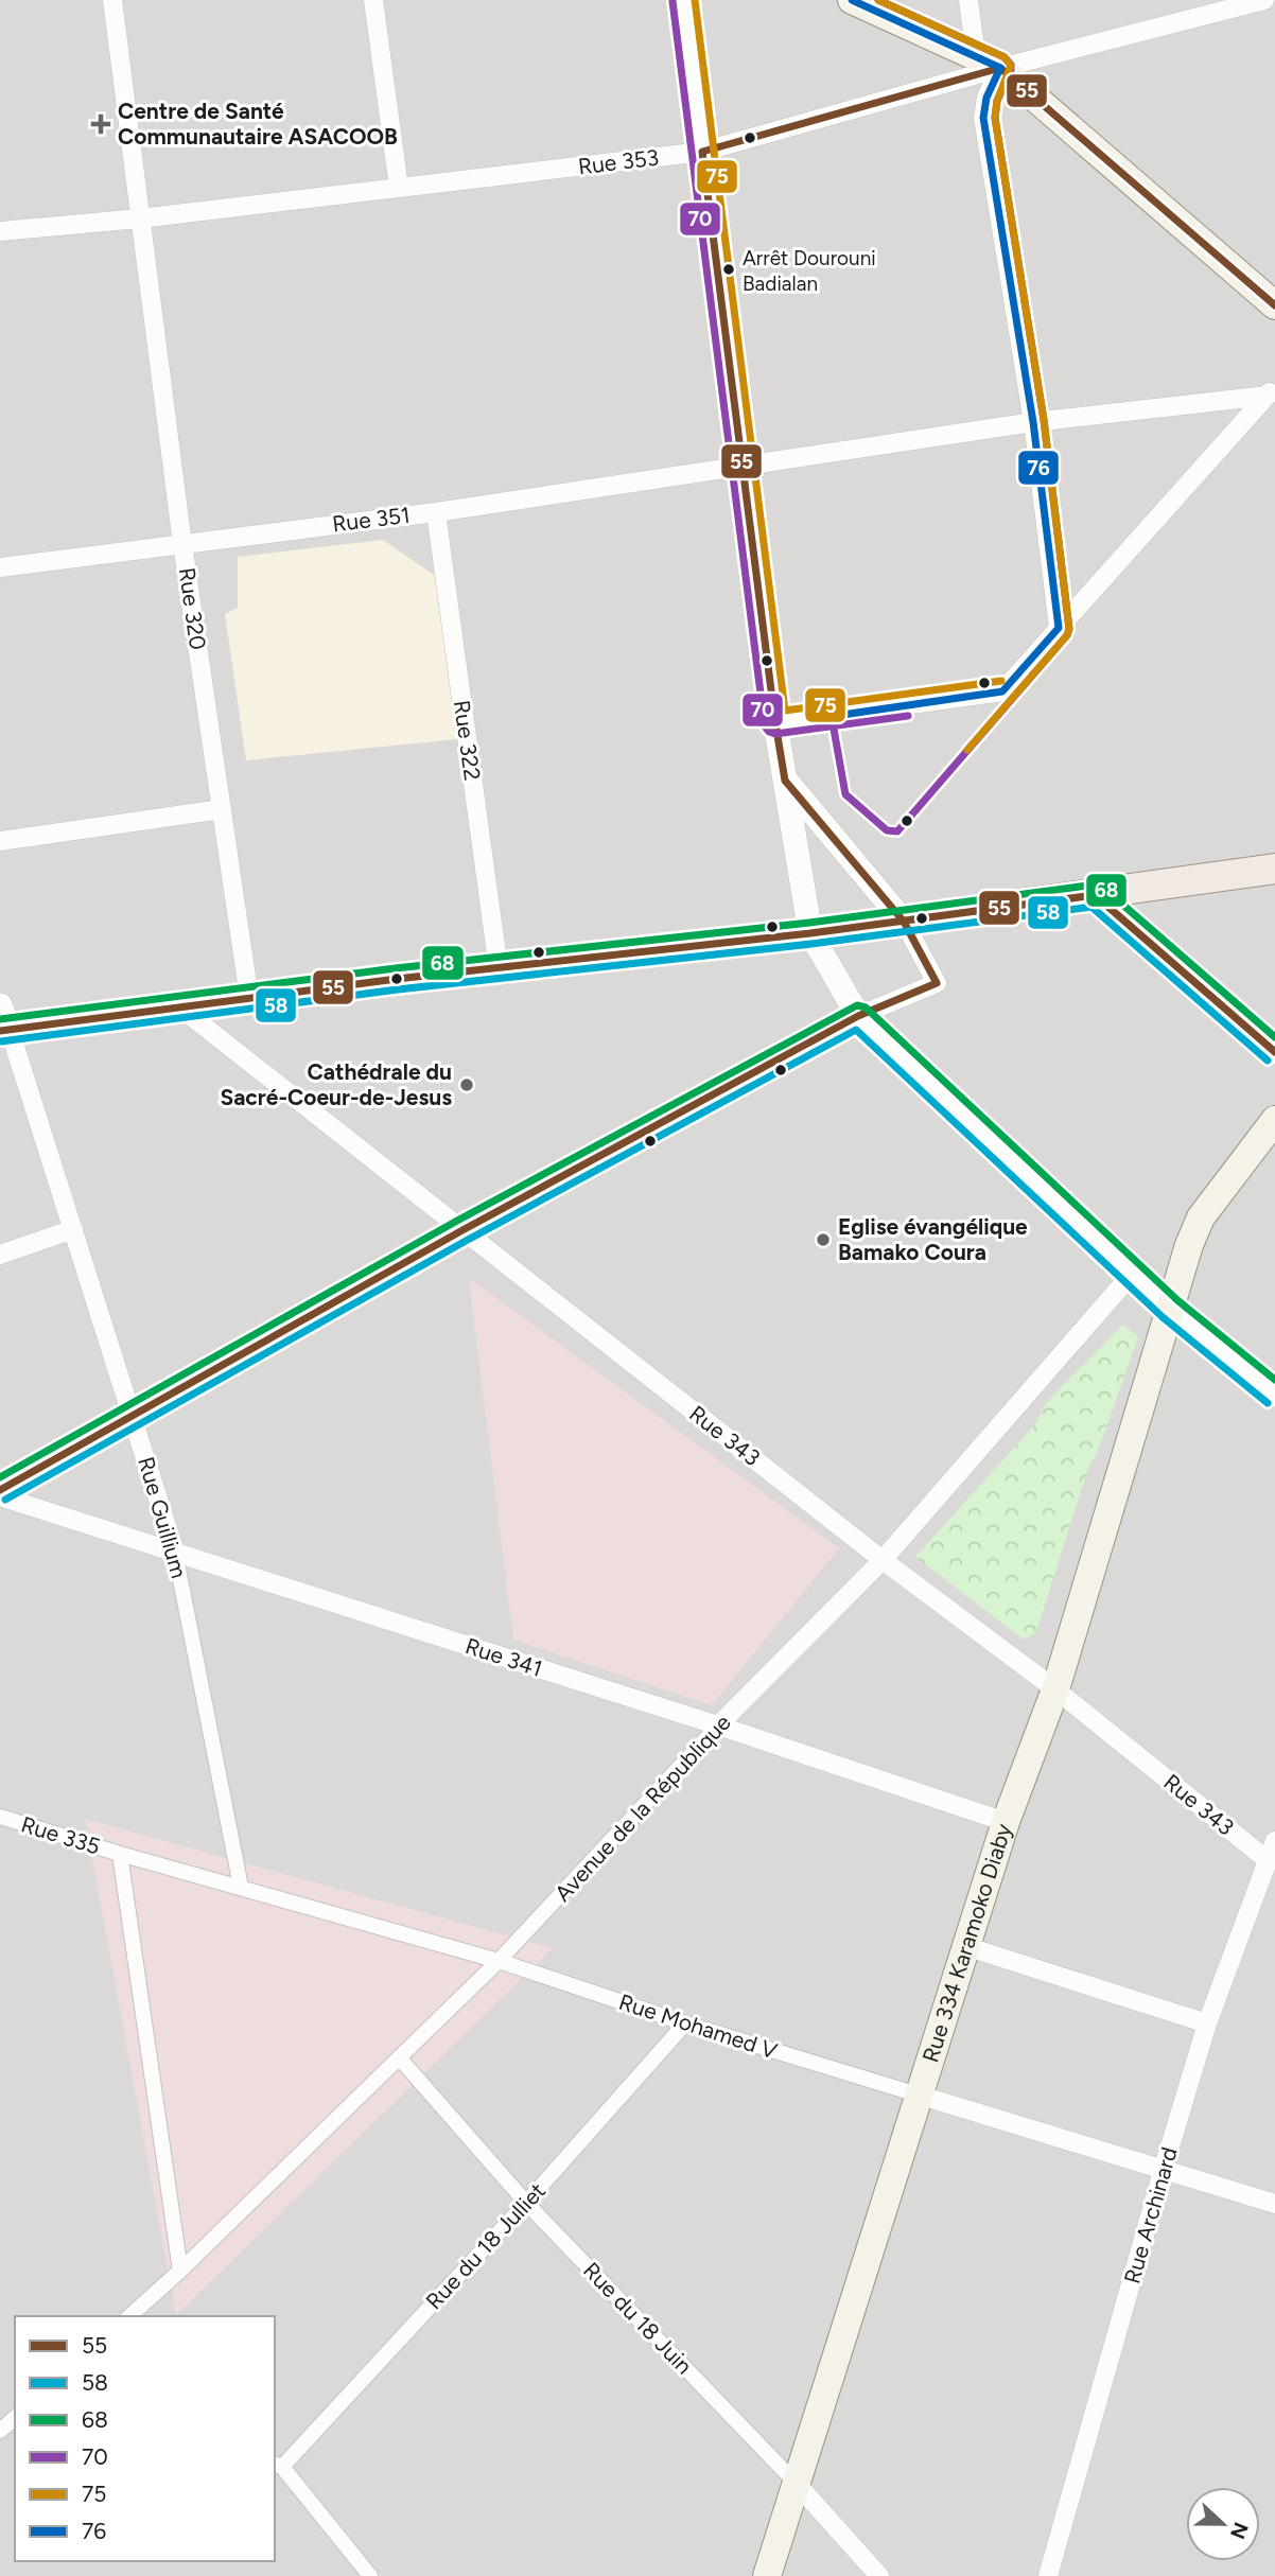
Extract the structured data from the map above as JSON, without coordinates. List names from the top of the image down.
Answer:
{
  "streets": {
    "main road": ["Rue 334 Karamoko Diaby"],
    "street": [
      "Rue 353",
      "Rue 351",
      "Rue 320",
      "Rue 322",
      "Rue 343",
      "Rue Guillium",
      "Rue 341",
      "Avenue de la République",
      "Rue 335",
      "Rue Mohamed V",
      "Rue Archinard",
      "Rue du 18 Julliet",
      "Rue du 18 Juin"
    ]
  },
  "crossings": [
    ["Rue 353", "Rue 320"],
    ["Rue 351", "Rue 320"],
    ["Rue 351", "Rue 322"],
    ["Rue 343", "Avenue de la République"],
    ["Rue 343", "Rue 334 Karamoko Diaby"],
    ["Rue 343", "Rue Archinard"],
    ["Rue Guillium", "Rue 341"],
    ["Rue Guillium", "Rue Mohamed V"],
    ["Rue 341", "Avenue de la République"],
    ["Rue 341", "Rue 334 Karamoko Diaby"],
    ["Avenue de la République", "Rue Mohamed V"],
    ["Avenue de la République", "Rue du 18 Juin"],
    ["Rue 335", "Rue Mohamed V"],
    ["Rue 334 Karamoko Diaby", "Rue Mohamed V"],
    ["Rue 334 Karamoko Diaby", "Rue du 18 Juin"],
    ["Rue Mohamed V", "Rue Archinard"],
    ["Rue Mohamed V", "Rue du 18 Julliet"],
    ["Rue du 18 Julliet", "Rue du 18 Juin"]
  ],
  "places": {
    "health": ["Centre de Santé Communautaire ASACOOB"],
    "other": ["Arrêt Dourouni Badialan", "Cathédrale du Sacré-Coeur-de-Jesus", "Eglise évangélique Bamako Coura"]
  },
  "lines": [
    "transit line 70",
    "transit line 75",
    "transit line 76",
    "transit line 55",
    "transit line 68",
    "transit line 58"
  ],
  "legend": [
    "55",
    "58",
    "68",
    "70",
    "75",
    "76"
  ],
  "north": "right"
}
